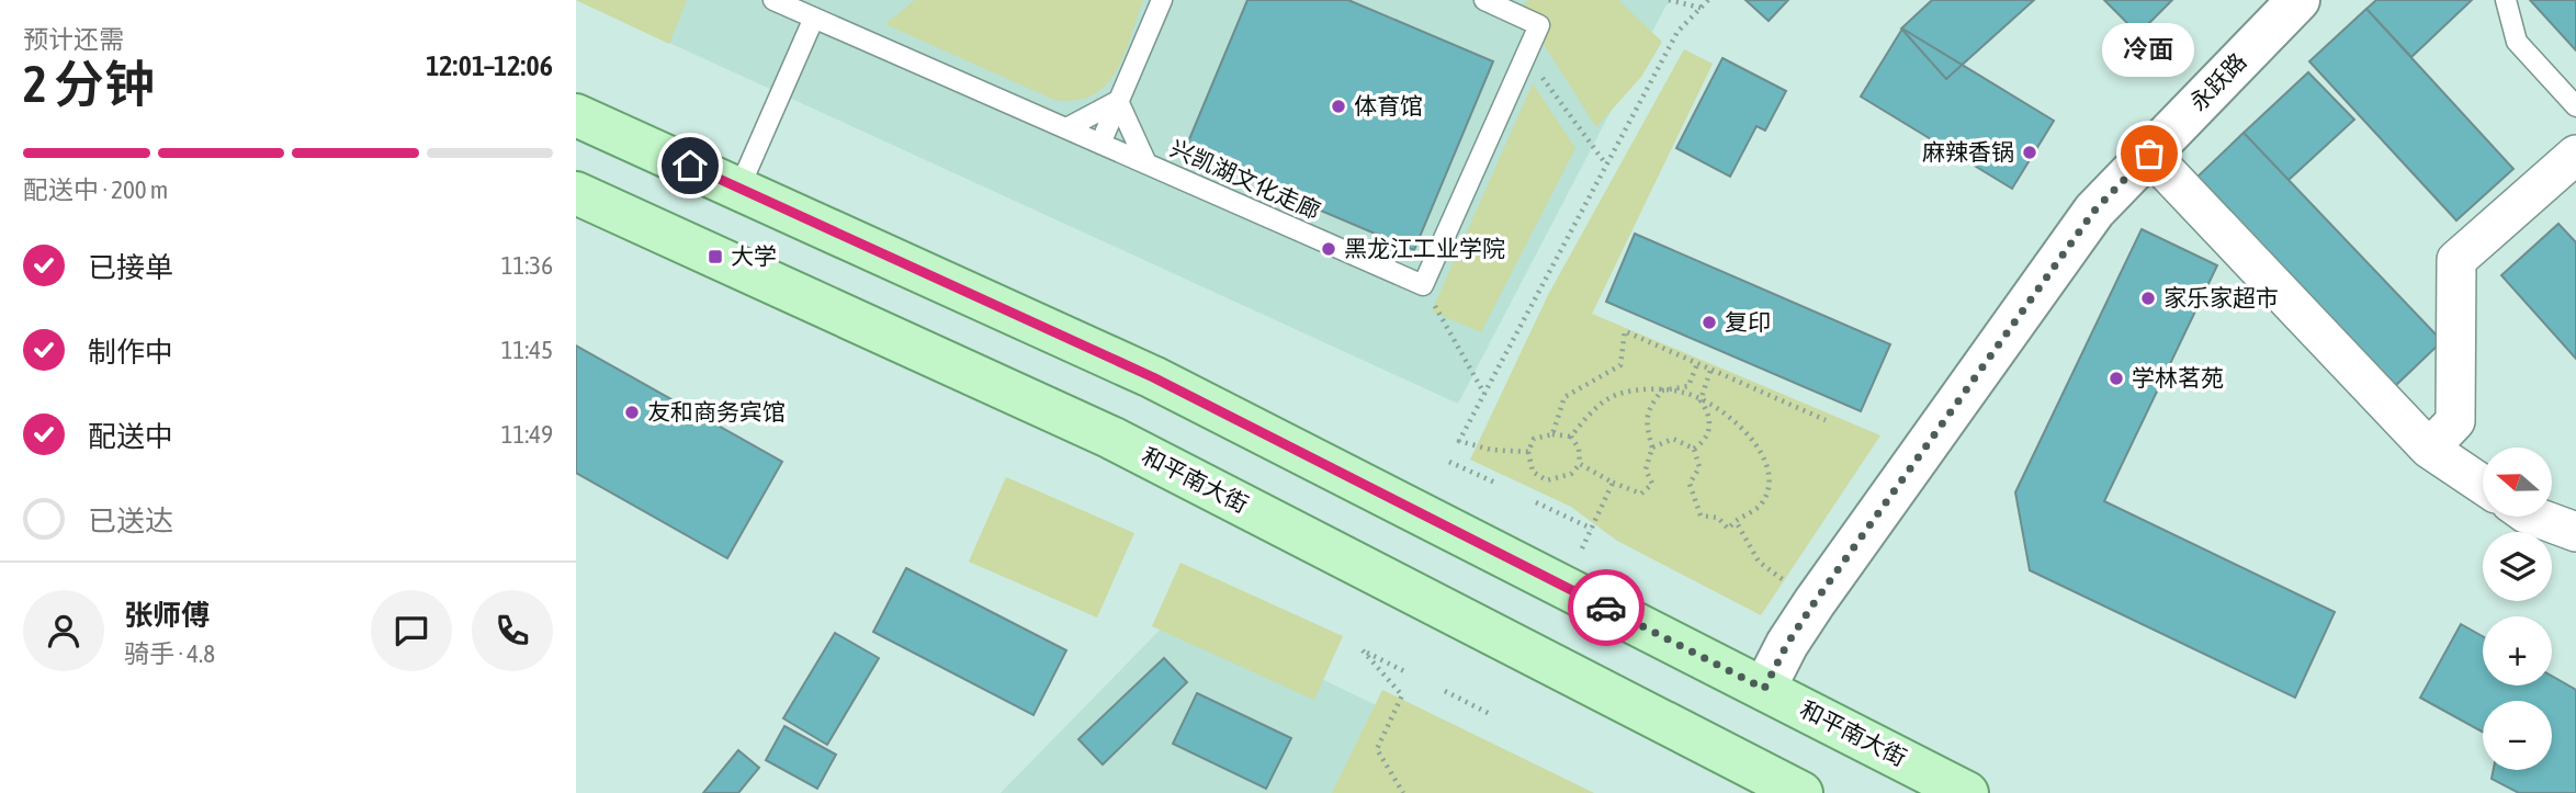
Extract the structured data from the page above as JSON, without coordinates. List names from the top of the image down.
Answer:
{
  "streets": {
    "main road": ["和平南大街"],
    "street": ["永跃路"],
    "lane": ["兴凯湖文化走廊"]
  },
  "crossings": [
    ["永跃路", "和平南大街"]
  ],
  "places": {
    "other": [
      "体育馆",
      "麻辣香锅",
      "冷面",
      "黑龙江工业学院",
      "家乐家超市",
      "复印",
      "学林茗苑",
      "友和商务宾馆"
    ],
    "transit": ["大学"]
  },
  "north": "left",
  "page": {
    "heading": ["2 分钟", "预计还需", "12:01–12:06"],
    "panel": ["张师傅", "骑手 · 4.8"],
    "bubble": "冷面",
    "bar": "配送中 · 200 m",
    "list": [
      ["已接单", "11:36"],
      ["制作中", "11:45"],
      ["配送中", "11:49"],
      "已送达"
    ],
    "map_buttons": ["+", "−"]
  }
}
